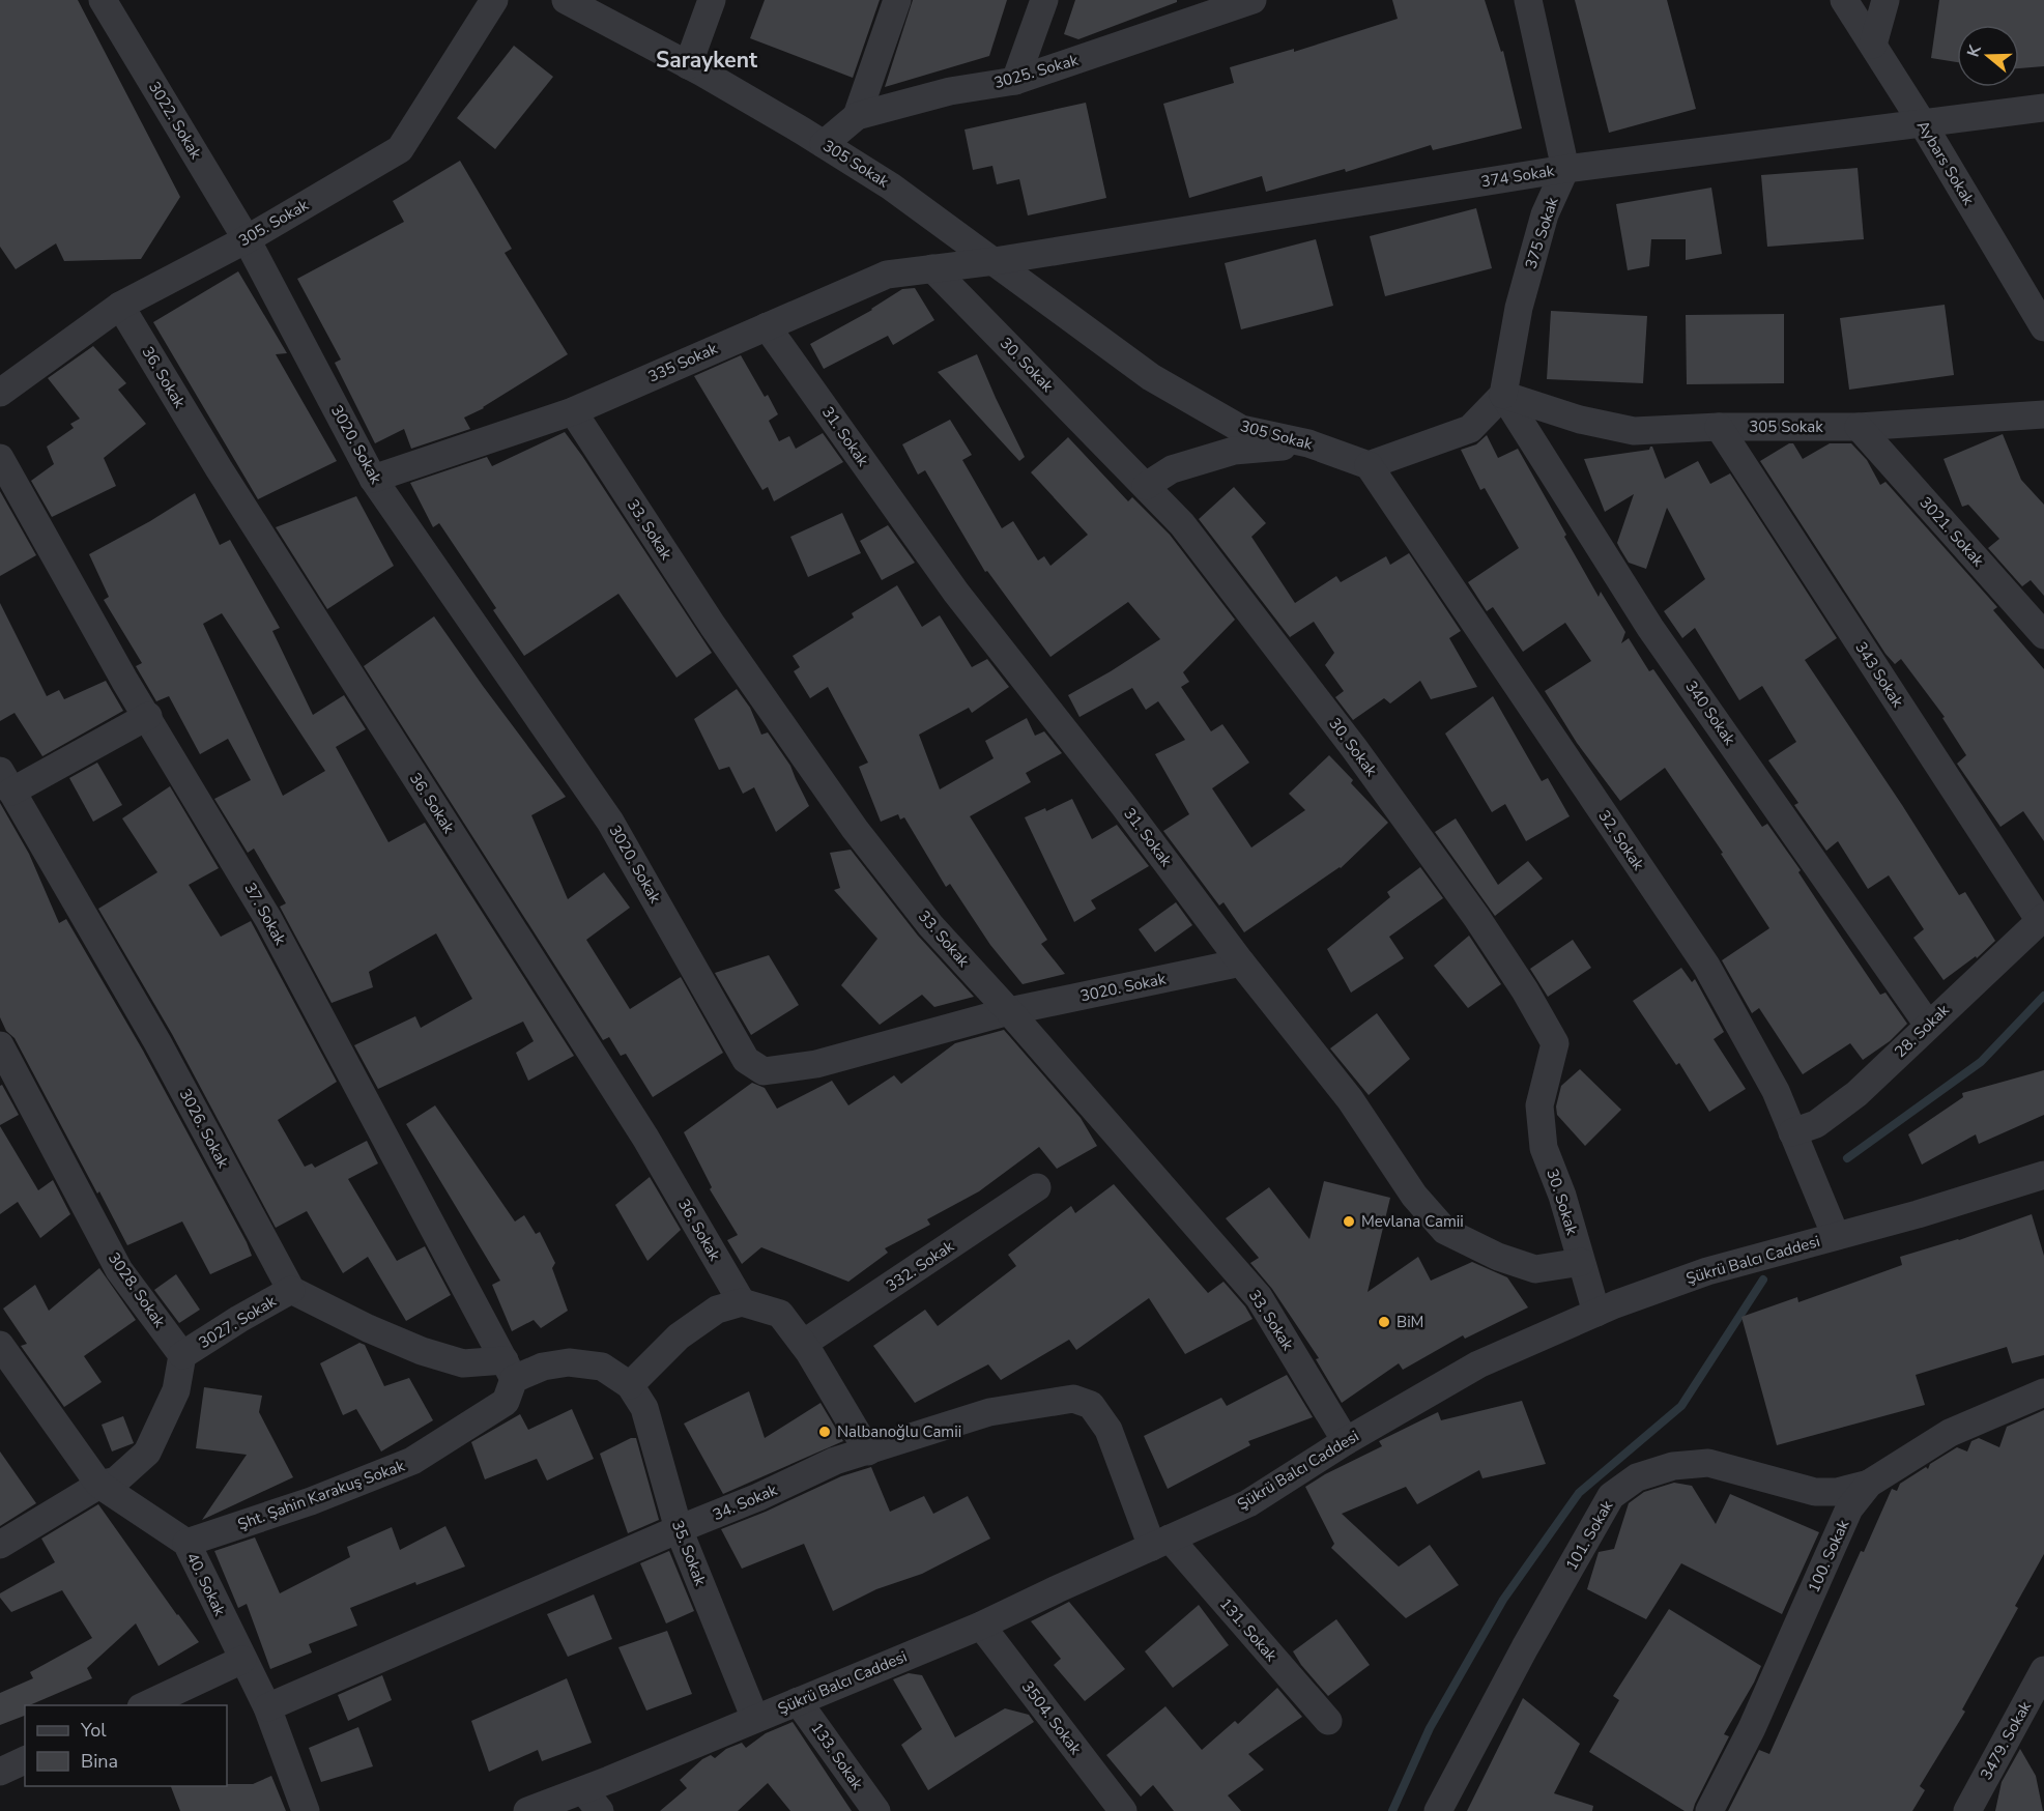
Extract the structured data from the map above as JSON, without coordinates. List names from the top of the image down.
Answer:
{
  "streets": {
    "street": [
      "3025. Sokak",
      "3022. Sokak",
      "Aybars Sokak",
      "305 Sokak",
      "374 Sokak",
      "305. Sokak",
      "375 Sokak",
      "335 Sokak",
      "30. Sokak",
      "36. Sokak",
      "31. Sokak",
      "3020. Sokak",
      "33. Sokak",
      "3021. Sokak",
      "343 Sokak",
      "340 Sokak",
      "32. Sokak",
      "37. Sokak",
      "28. Sokak",
      "3026. Sokak",
      "Şükrü Balcı Caddesi",
      "332. Sokak",
      "3028. Sokak",
      "3027. Sokak",
      "Şht. Şahin Karakuş Sokak",
      "34. Sokak",
      "101. Sokak",
      "35. Sokak",
      "100. Sokak",
      "40. Sokak",
      "131. Sokak",
      "3504. Sokak",
      "3479. Sokak",
      "133. Sokak"
    ]
  },
  "crossings": [
    ["3025. Sokak", "305 Sokak"],
    ["3022. Sokak", "305. Sokak"],
    ["3022. Sokak", "3020. Sokak"],
    ["Aybars Sokak", "374 Sokak"],
    ["305 Sokak", "374 Sokak"],
    ["305 Sokak", "375 Sokak"],
    ["305 Sokak", "335 Sokak"],
    ["305 Sokak", "3021. Sokak"],
    ["305 Sokak", "343 Sokak"],
    ["305 Sokak", "340 Sokak"],
    ["305 Sokak", "32. Sokak"],
    ["374 Sokak", "375 Sokak"],
    ["374 Sokak", "335 Sokak"],
    ["305. Sokak", "36. Sokak"],
    ["305. Sokak", "3020. Sokak"],
    ["375 Sokak", "340 Sokak"],
    ["335 Sokak", "30. Sokak"],
    ["335 Sokak", "31. Sokak"],
    ["335 Sokak", "3020. Sokak"],
    ["335 Sokak", "33. Sokak"],
    ["30. Sokak", "31. Sokak"],
    ["30. Sokak", "Şükrü Balcı Caddesi"],
    ["31. Sokak", "3020. Sokak"],
    ["3020. Sokak", "33. Sokak"],
    ["33. Sokak", "Şükrü Balcı Caddesi"],
    ["343 Sokak", "28. Sokak"],
    ["340 Sokak", "28. Sokak"],
    ["32. Sokak", "28. Sokak"],
    ["32. Sokak", "Şükrü Balcı Caddesi"],
    ["37. Sokak", "Şht. Şahin Karakuş Sokak"],
    ["3026. Sokak", "3027. Sokak"],
    ["Şükrü Balcı Caddesi", "34. Sokak"],
    ["Şükrü Balcı Caddesi", "35. Sokak"],
    ["Şükrü Balcı Caddesi", "131. Sokak"],
    ["Şükrü Balcı Caddesi", "3504. Sokak"],
    ["Şükrü Balcı Caddesi", "133. Sokak"],
    ["3028. Sokak", "3027. Sokak"],
    ["Şht. Şahin Karakuş Sokak", "40. Sokak"],
    ["34. Sokak", "35. Sokak"],
    ["34. Sokak", "40. Sokak"],
    ["34. Sokak", "131. Sokak"],
    ["101. Sokak", "100. Sokak"]
  ],
  "districts": ["Saraykent"],
  "places": ["Mevlana Camii", "BiM", "Nalbanoğlu Camii"],
  "legend": ["Yol", "Bina"],
  "north": "left"
}
